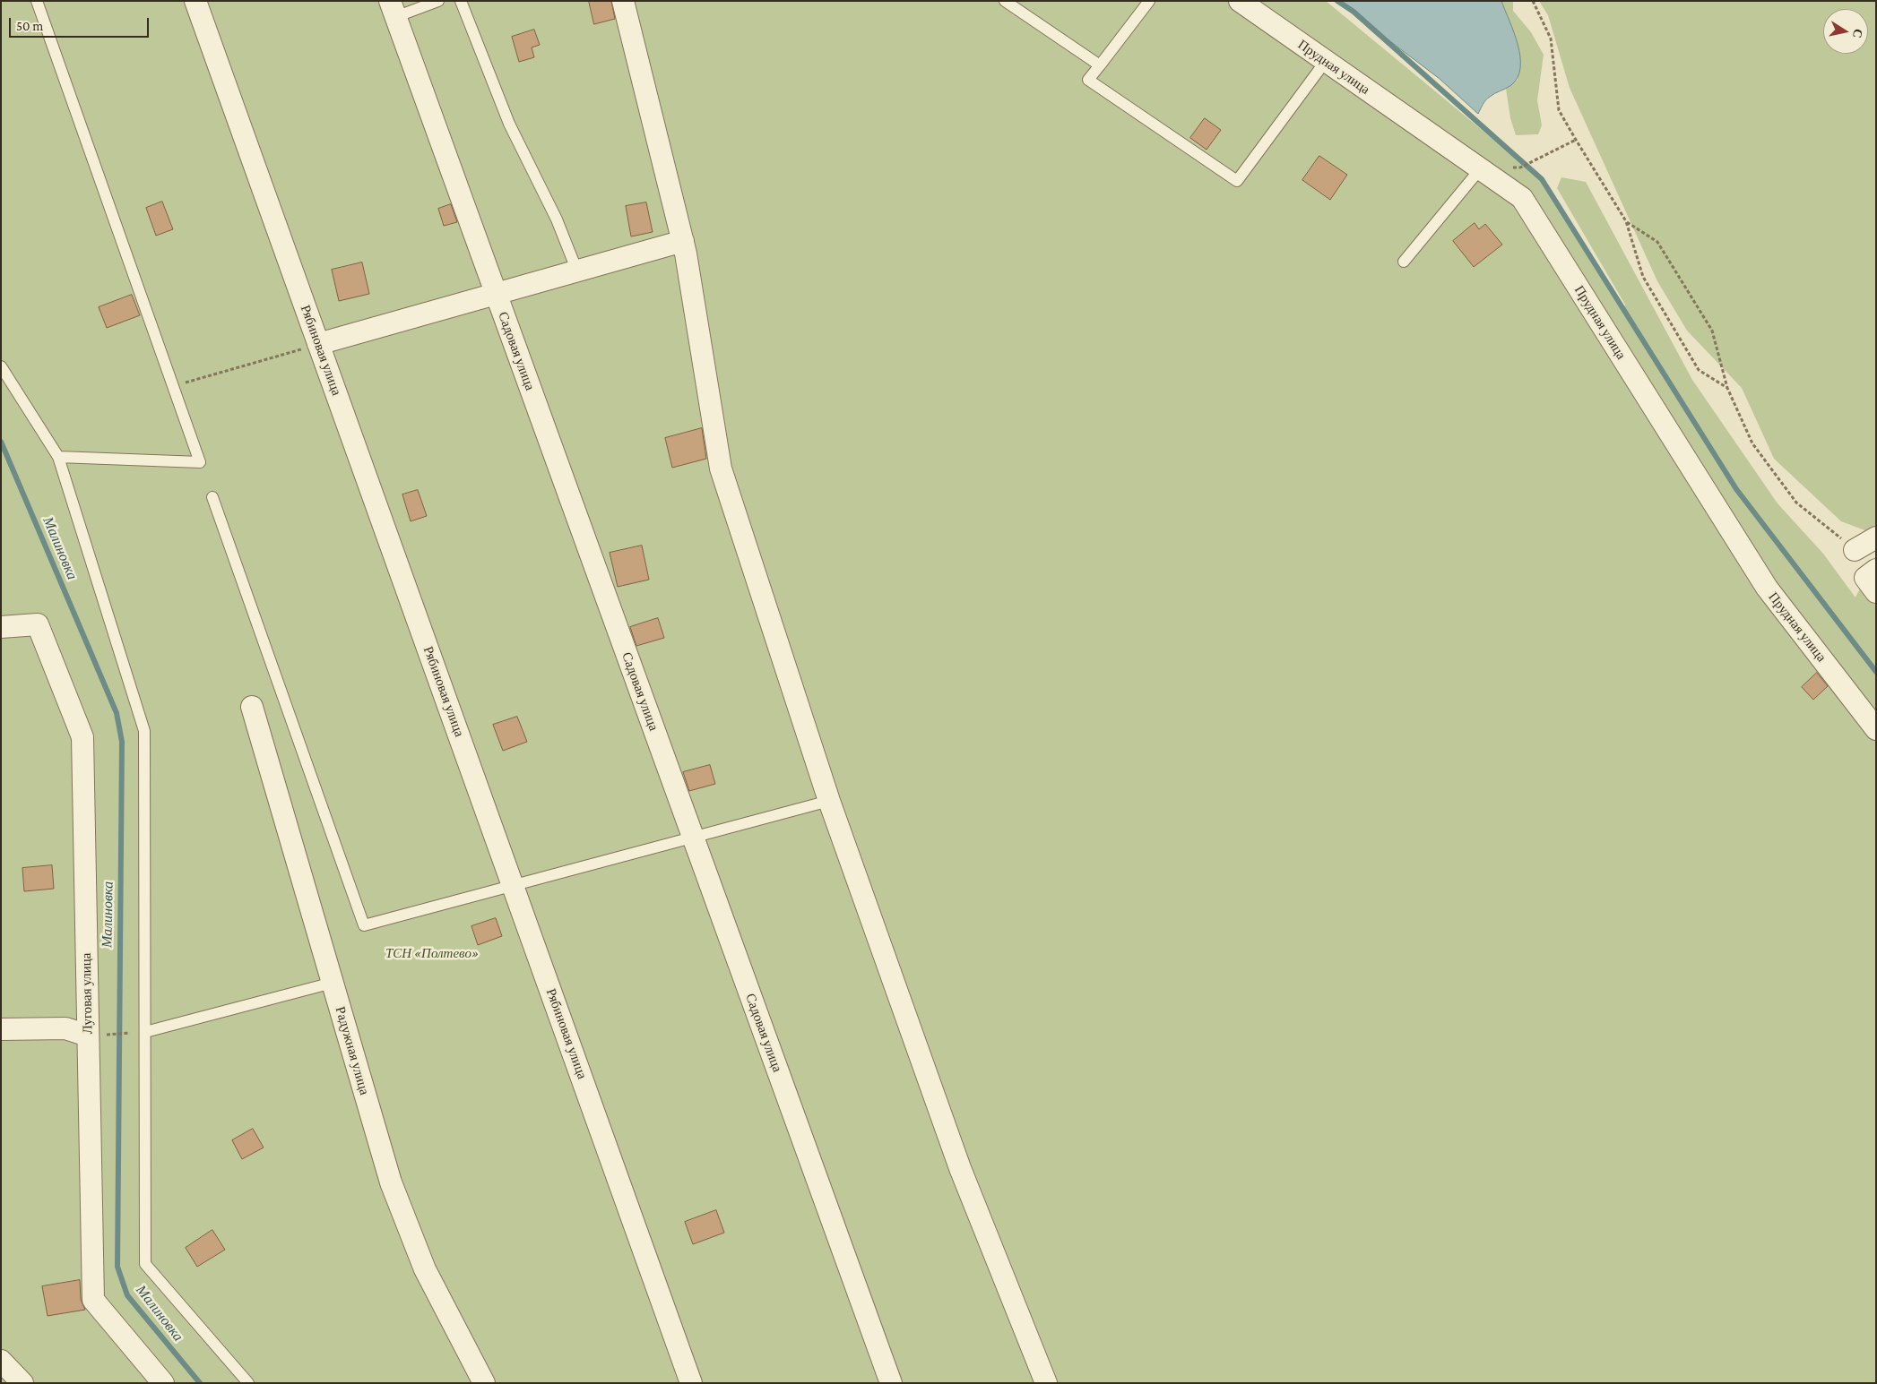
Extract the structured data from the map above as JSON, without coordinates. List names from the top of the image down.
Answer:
{
  "streets": {
    "street": [
      "Прудная улица",
      "Рябиновая улица",
      "Садовая улица",
      "Луговая улица",
      "Радужная улица"
    ]
  },
  "water": ["Малиновка"],
  "parks": ["ТСН «Полтево»"],
  "scale_bar": "50 m",
  "north": "right"
}
